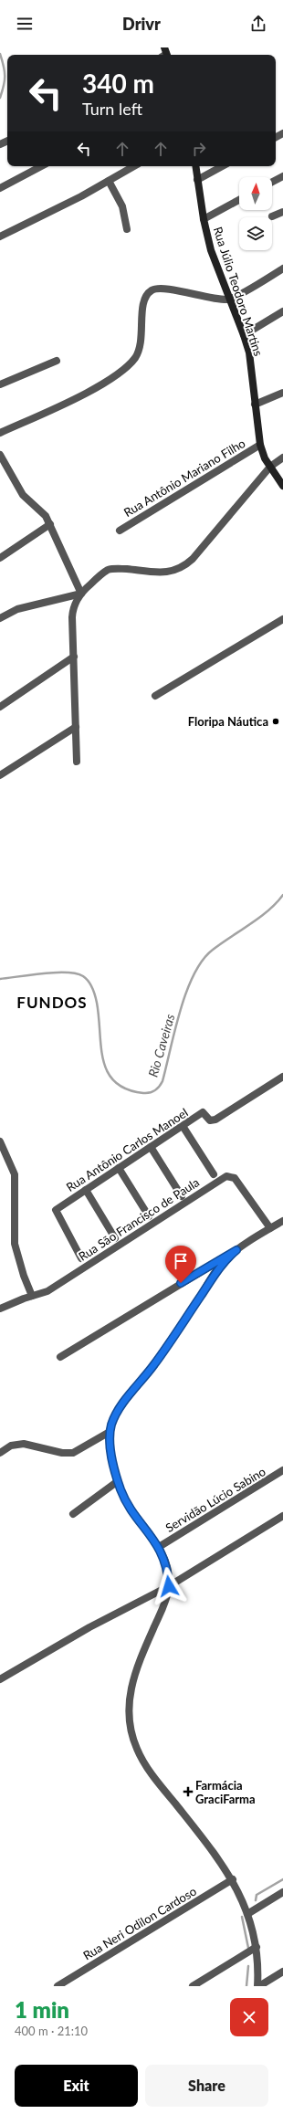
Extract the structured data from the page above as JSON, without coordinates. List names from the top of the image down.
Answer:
{
  "streets": {
    "main road": ["Rua Júlio Teodoro Martins"],
    "street": [
      "Rua Antônio Mariano Filho",
      "Rua Antônio Carlos Manoel",
      "Rua São Francisco de Paula",
      "Servidão Lúcio Sabino",
      "Rua Neri Odilon Cardoso"
    ]
  },
  "crossings": [
    ["Rua Júlio Teodoro Martins", "Rua Antônio Mariano Filho"]
  ],
  "districts": ["FUNDOS"],
  "water": ["Rio Caveiras"],
  "places": {
    "other": ["Floripa Náutica"],
    "health": ["Farmácia GraciFarma"]
  },
  "north": "top",
  "page": {
    "header": "Drivr",
    "turn": ["340 m", "Turn left"],
    "heading": ["1 min", "400 m · 21:10"],
    "buttons": ["Exit", "Share"]
  }
}
